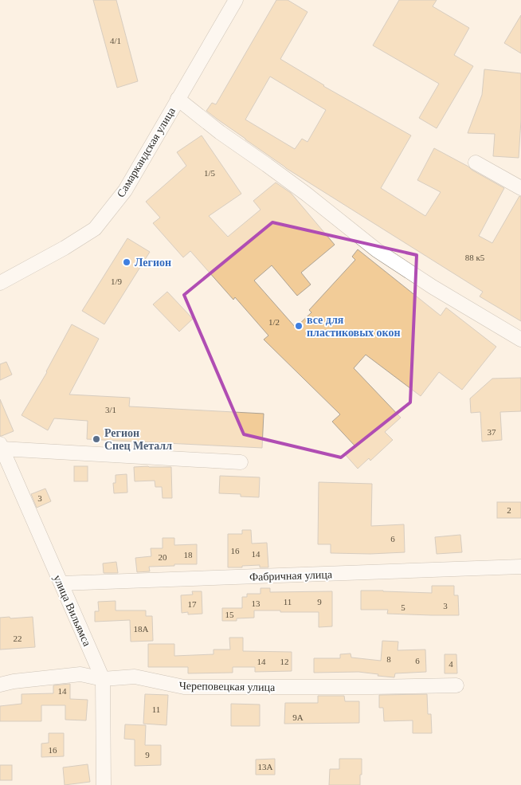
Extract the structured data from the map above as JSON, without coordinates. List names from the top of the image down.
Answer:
{
  "streets": {
    "street": [
      "Самаркандская улица",
      "Фабричная улица",
      "улица Вильямса",
      "Череповецкая улица"
    ]
  },
  "crossings": [
    ["Фабричная улица", "улица Вильямса"],
    ["улица Вильямса", "Череповецкая улица"]
  ],
  "places": ["Легион", "все для пластиковых окон", "Регион Спец Металл"],
  "house_numbers": [
    "4/1",
    "1/5",
    "88 к5",
    "1/9",
    "1/2",
    "3/1",
    "37",
    "3",
    "2",
    "6",
    "16",
    "14",
    "18",
    "20",
    "11",
    "9",
    "13",
    "17",
    "3",
    "5",
    "15",
    "18А",
    "22",
    "8",
    "6",
    "14",
    "12",
    "4",
    "14",
    "11",
    "9А",
    "16",
    "9",
    "13А"
  ]
}
